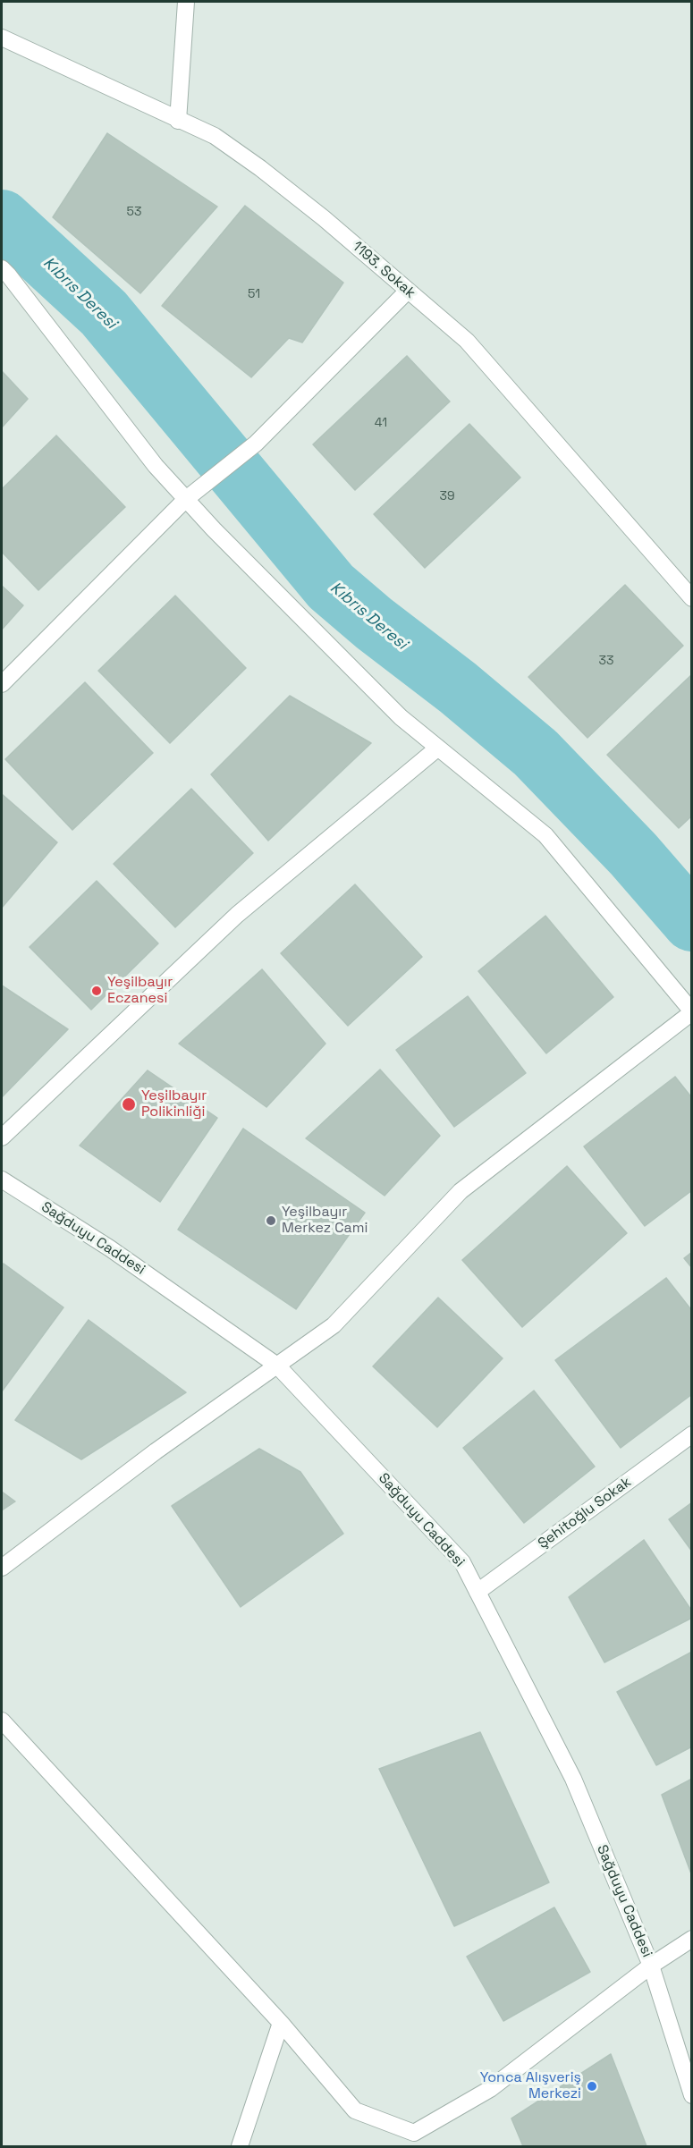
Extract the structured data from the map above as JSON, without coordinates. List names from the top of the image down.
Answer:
{
  "streets": {
    "street": ["1193. Sokak", "Sağduyu Caddesi", "Şehitoğlu Sokak"]
  },
  "crossings": [
    ["Sağduyu Caddesi", "Şehitoğlu Sokak"]
  ],
  "water": ["Kıbrıs Deresi"],
  "places": [
    "Yeşilbayır Eczanesi",
    "Yeşilbayır Polikinliği",
    "Yeşilbayır Merkez Cami",
    "Yonca Alışveriş Merkezi"
  ],
  "house_numbers": [
    "53",
    "51",
    "41",
    "39",
    "33"
  ]
}
